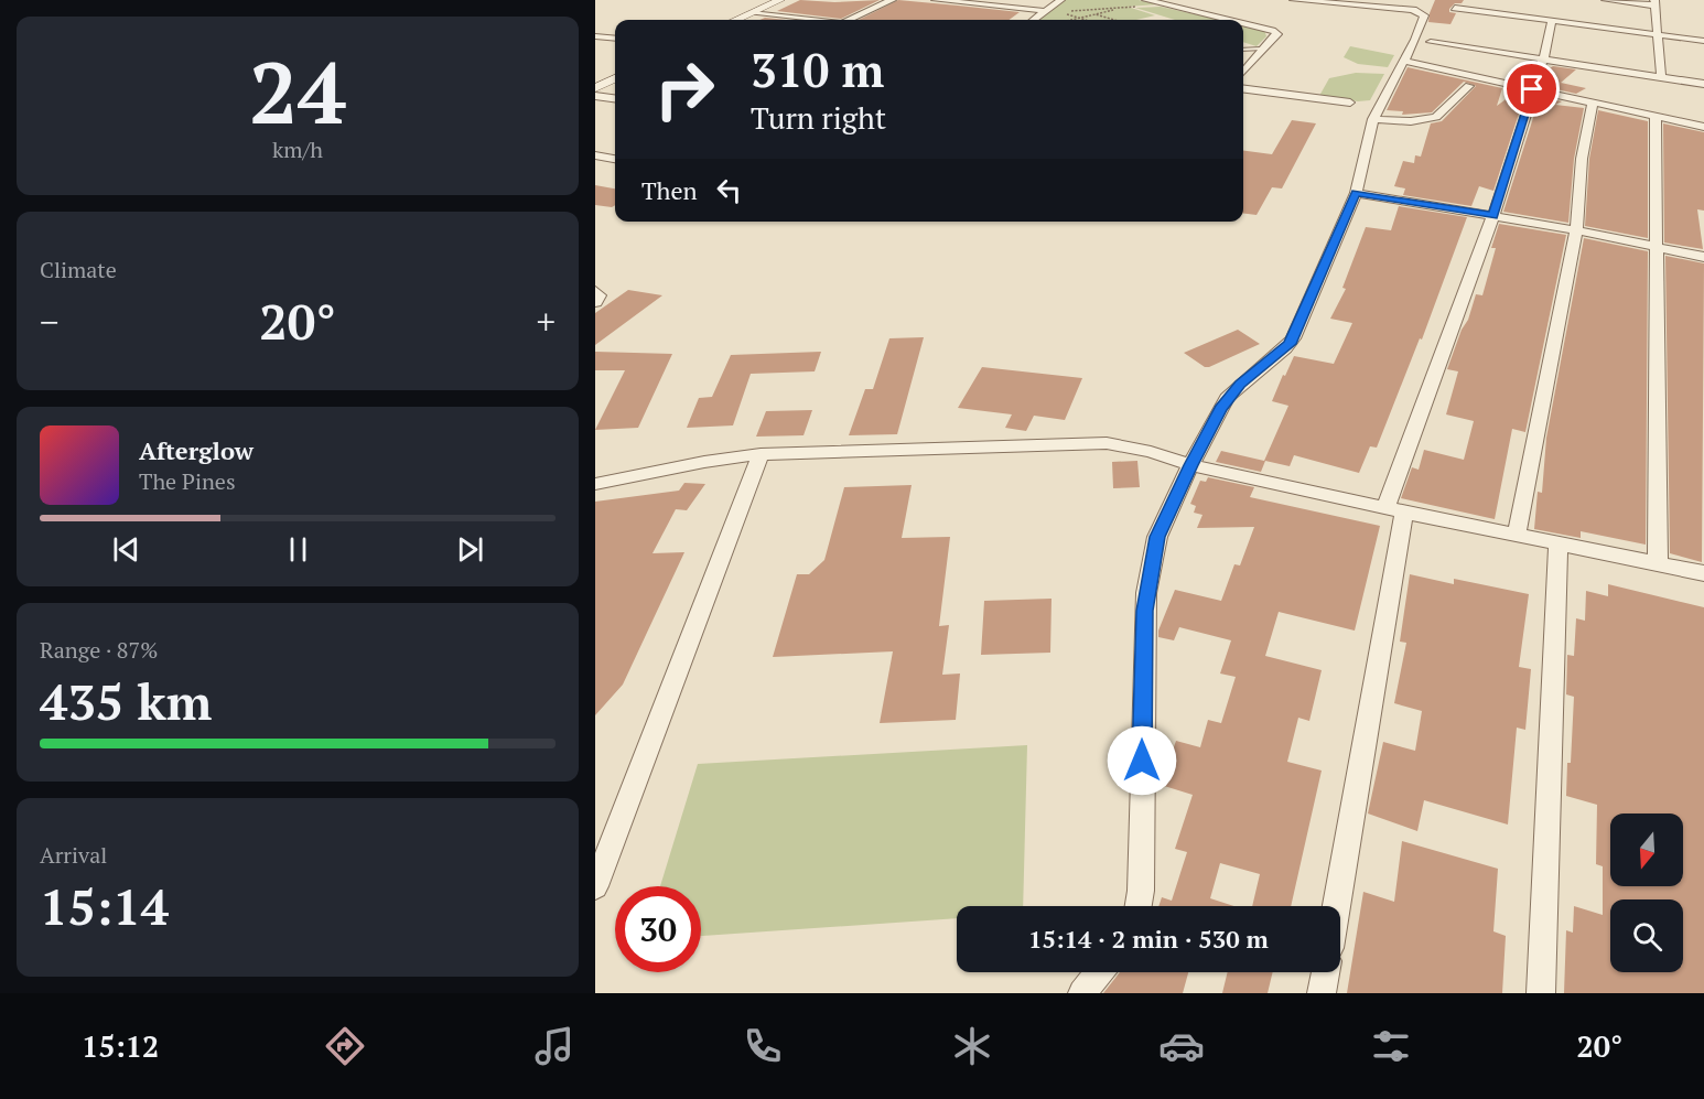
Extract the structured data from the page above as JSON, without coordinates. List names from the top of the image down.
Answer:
{
  "north": "bottom",
  "page": {
    "tile": [
      ["24", "km/h"],
      "Climate",
      ["Range · 87%", "435 km"],
      ["Arrival", "15:14"]
    ],
    "turn": ["310 m", "Turn right"],
    "then": "Then",
    "heat": ["−", "20°", "+"],
    "song": ["Afterglow", "The Pines"],
    "limit": "30",
    "trip": "15:14 · 2 min · 530 m",
    "tabs": ["15:12", "20°"]
  }
}
